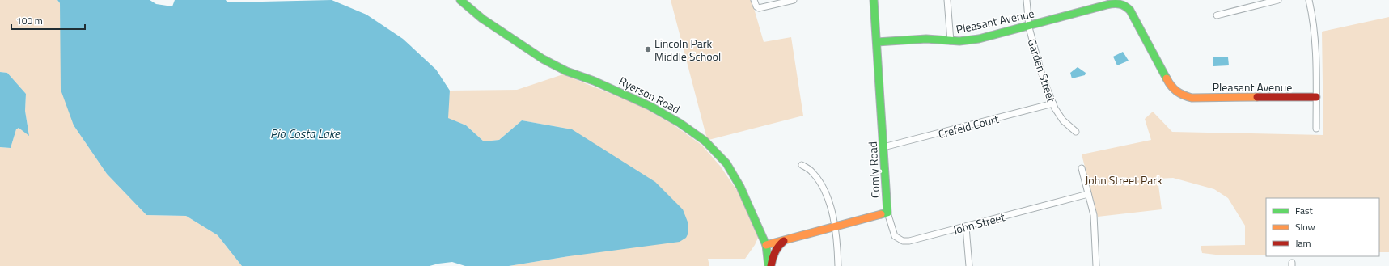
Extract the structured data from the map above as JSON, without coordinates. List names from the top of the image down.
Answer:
{
  "streets": {
    "street": [
      "Pleasant Avenue",
      "Garden Street",
      "Ryerson Road",
      "Crefeld Court",
      "Comly Road",
      "John Street"
    ]
  },
  "crossings": [
    ["Pleasant Avenue", "Garden Street"],
    ["Pleasant Avenue", "Comly Road"],
    ["Garden Street", "Crefeld Court"],
    ["Ryerson Road", "Comly Road"],
    ["Crefeld Court", "Comly Road"],
    ["Comly Road", "John Street"]
  ],
  "water": ["Pio Costa Lake"],
  "parks": ["John Street Park"],
  "places": ["Lincoln Park Middle School"],
  "legend": ["Fast", "Slow", "Jam"],
  "scale_bar": "100 m"
}
